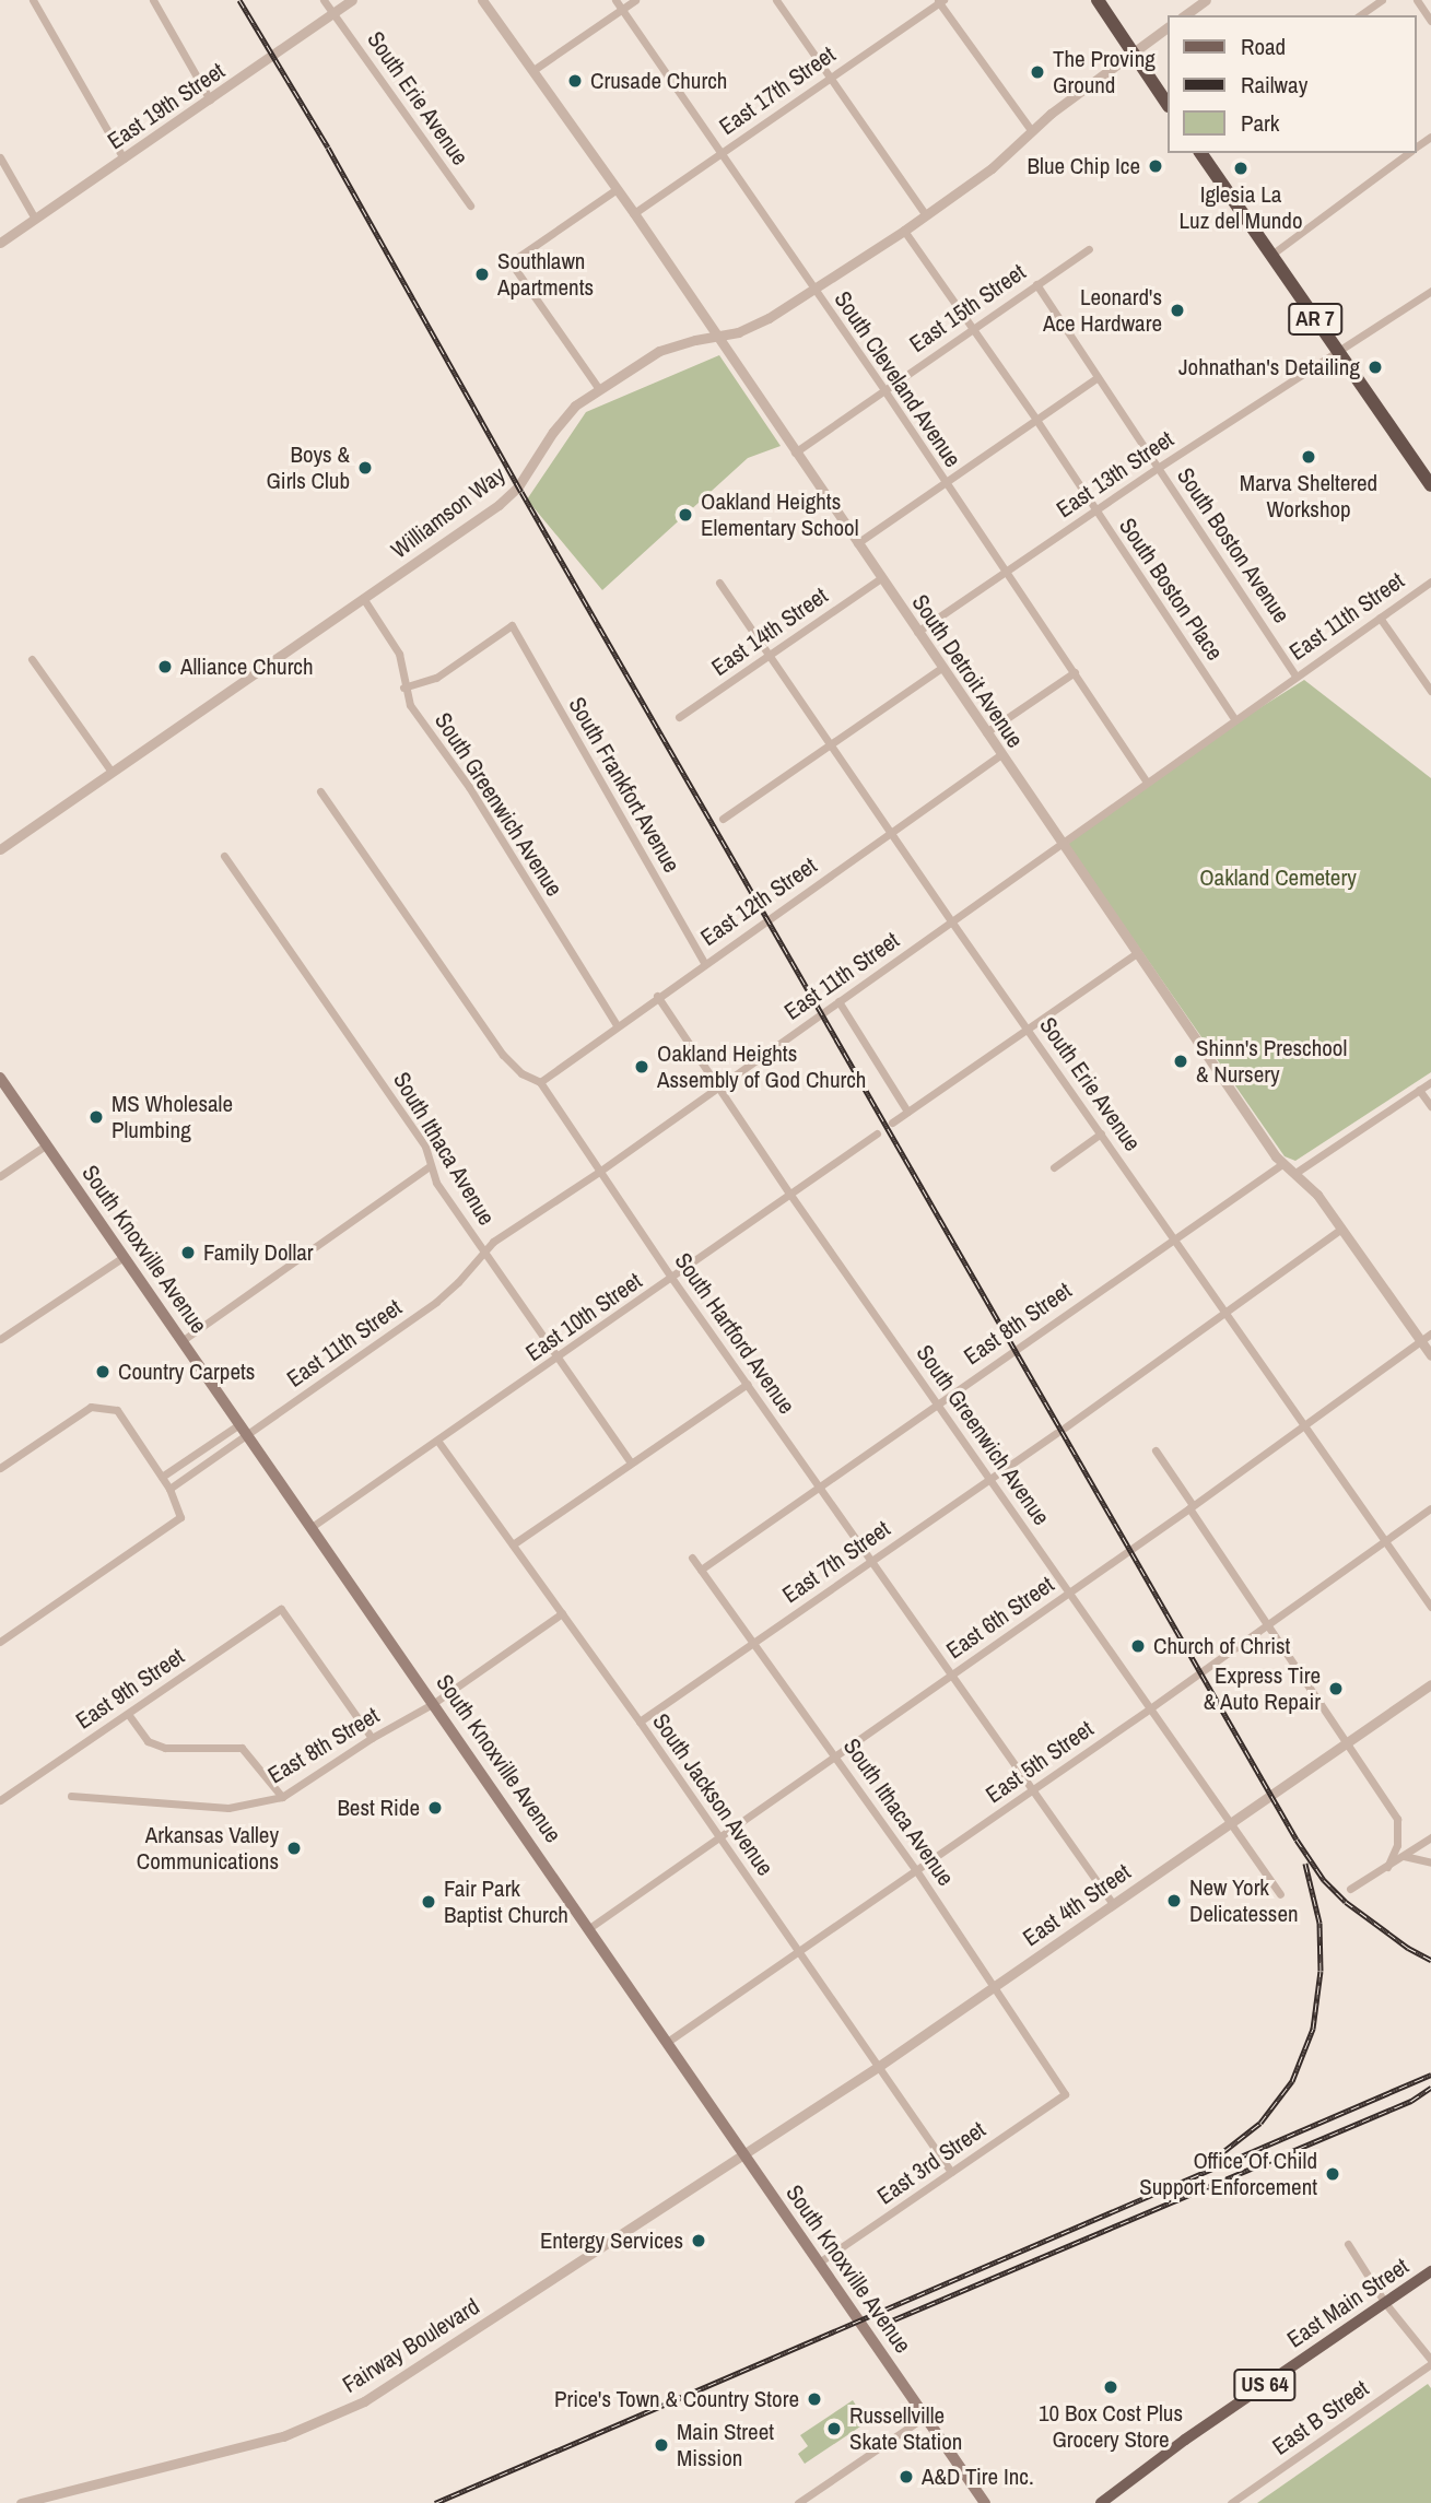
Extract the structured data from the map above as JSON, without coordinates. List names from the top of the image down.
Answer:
{
  "streets": {
    "highway": ["AR 7"],
    "main road": ["South Knoxville Avenue", "East Main Street", "US 64"],
    "street": [
      "East 17th Street",
      "South Erie Avenue",
      "East 19th Street",
      "East 15th Street",
      "South Cleveland Avenue",
      "East 13th Street",
      "Williamson Way",
      "South Boston Avenue",
      "South Boston Place",
      "East 11th Street",
      "East 14th Street",
      "South Detroit Avenue",
      "South Frankfort Avenue",
      "South Greenwich Avenue",
      "East 12th Street",
      "South Ithaca Avenue",
      "East 10th Street",
      "East 8th Street",
      "South Hartford Avenue",
      "East 7th Street",
      "East 6th Street",
      "East 9th Street",
      "East 5th Street",
      "South Jackson Avenue",
      "East 4th Street",
      "East 3rd Street",
      "Fairway Boulevard",
      "East B Street"
    ]
  },
  "crossings": [
    ["East 17th Street", "South Cleveland Avenue"],
    ["East 17th Street", "South Detroit Avenue"],
    ["South Erie Avenue", "East 19th Street"],
    ["South Erie Avenue", "East 11th Street"],
    ["South Erie Avenue", "East 14th Street"],
    ["South Erie Avenue", "East 12th Street"],
    ["South Erie Avenue", "East 8th Street"],
    ["South Erie Avenue", "East 6th Street"],
    ["South Erie Avenue", "East 5th Street"],
    ["East 15th Street", "South Cleveland Avenue"],
    ["East 15th Street", "South Boston Avenue"],
    ["East 15th Street", "South Boston Place"],
    ["East 15th Street", "South Detroit Avenue"],
    ["AR 7", "East 13th Street"],
    ["South Cleveland Avenue", "East 13th Street"],
    ["South Cleveland Avenue", "Williamson Way"],
    ["South Cleveland Avenue", "East 11th Street"],
    ["East 13th Street", "South Boston Avenue"],
    ["East 13th Street", "South Boston Place"],
    ["East 13th Street", "South Detroit Avenue"],
    ["Williamson Way", "South Boston Place"],
    ["Williamson Way", "South Detroit Avenue"],
    ["Williamson Way", "South Greenwich Avenue"],
    ["South Boston Avenue", "East 11th Street"],
    ["South Boston Place", "East 11th Street"],
    ["East 11th Street", "South Detroit Avenue"],
    ["East 11th Street", "South Greenwich Avenue"],
    ["East 11th Street", "South Ithaca Avenue"],
    ["East 11th Street", "South Knoxville Avenue"],
    ["East 11th Street", "South Hartford Avenue"],
    ["East 14th Street", "South Detroit Avenue"],
    ["South Detroit Avenue", "East 12th Street"],
    ["South Detroit Avenue", "East 8th Street"],
    ["South Detroit Avenue", "East 6th Street"],
    ["South Frankfort Avenue", "South Greenwich Avenue"],
    ["South Frankfort Avenue", "East 12th Street"],
    ["South Greenwich Avenue", "East 12th Street"],
    ["South Greenwich Avenue", "East 10th Street"],
    ["South Greenwich Avenue", "East 8th Street"],
    ["South Greenwich Avenue", "East 7th Street"],
    ["South Greenwich Avenue", "East 6th Street"],
    ["South Greenwich Avenue", "East 5th Street"],
    ["South Greenwich Avenue", "East 4th Street"],
    ["East 12th Street", "South Hartford Avenue"],
    ["South Ithaca Avenue", "East 10th Street"],
    ["South Ithaca Avenue", "East 8th Street"],
    ["South Ithaca Avenue", "East 7th Street"],
    ["South Ithaca Avenue", "East 6th Street"],
    ["South Ithaca Avenue", "East 5th Street"],
    ["South Ithaca Avenue", "East 4th Street"],
    ["South Ithaca Avenue", "East 3rd Street"],
    ["South Knoxville Avenue", "East 10th Street"],
    ["South Knoxville Avenue", "East 8th Street"],
    ["South Knoxville Avenue", "East 6th Street"],
    ["South Knoxville Avenue", "East 5th Street"],
    ["South Knoxville Avenue", "East 4th Street"],
    ["South Knoxville Avenue", "East 3rd Street"],
    ["South Knoxville Avenue", "Fairway Boulevard"],
    ["East 10th Street", "South Hartford Avenue"],
    ["East 10th Street", "South Jackson Avenue"],
    ["East 8th Street", "South Hartford Avenue"],
    ["East 8th Street", "East 9th Street"],
    ["East 8th Street", "South Jackson Avenue"],
    ["South Hartford Avenue", "East 7th Street"],
    ["South Hartford Avenue", "East 6th Street"],
    ["South Hartford Avenue", "East 5th Street"],
    ["South Hartford Avenue", "East 4th Street"],
    ["East 7th Street", "South Jackson Avenue"],
    ["East 6th Street", "South Jackson Avenue"],
    ["East 5th Street", "South Jackson Avenue"],
    ["South Jackson Avenue", "East 4th Street"],
    ["South Jackson Avenue", "East 3rd Street"],
    ["East 4th Street", "Fairway Boulevard"]
  ],
  "parks": ["Oakland Cemetery"],
  "places": [
    "The Proving Ground",
    "Crusade Church",
    "Blue Chip Ice",
    "Iglesia La Luz del Mundo",
    "Southlawn Apartments",
    "Leonard's Ace Hardware",
    "Johnathan's Detailing",
    "Marva Sheltered Workshop",
    "Boys & Girls Club",
    "Oakland Heights Elementary School",
    "Alliance Church",
    "Shinn's Preschool & Nursery",
    "Oakland Heights Assembly of God Church",
    "MS Wholesale Plumbing",
    "Family Dollar",
    "Country Carpets",
    "Church of Christ",
    "Express Tire & Auto Repair",
    "Best Ride",
    "Arkansas Valley Communications",
    "New York Delicatessen",
    "Fair Park Baptist Church",
    "Office Of Child Support Enforcement",
    "Entergy Services",
    "10 Box Cost Plus Grocery Store",
    "Price's Town & Country Store",
    "Russellville Skate Station",
    "Main Street Mission",
    "A&D Tire Inc."
  ],
  "legend": ["Road", "Railway", "Park"]
}
